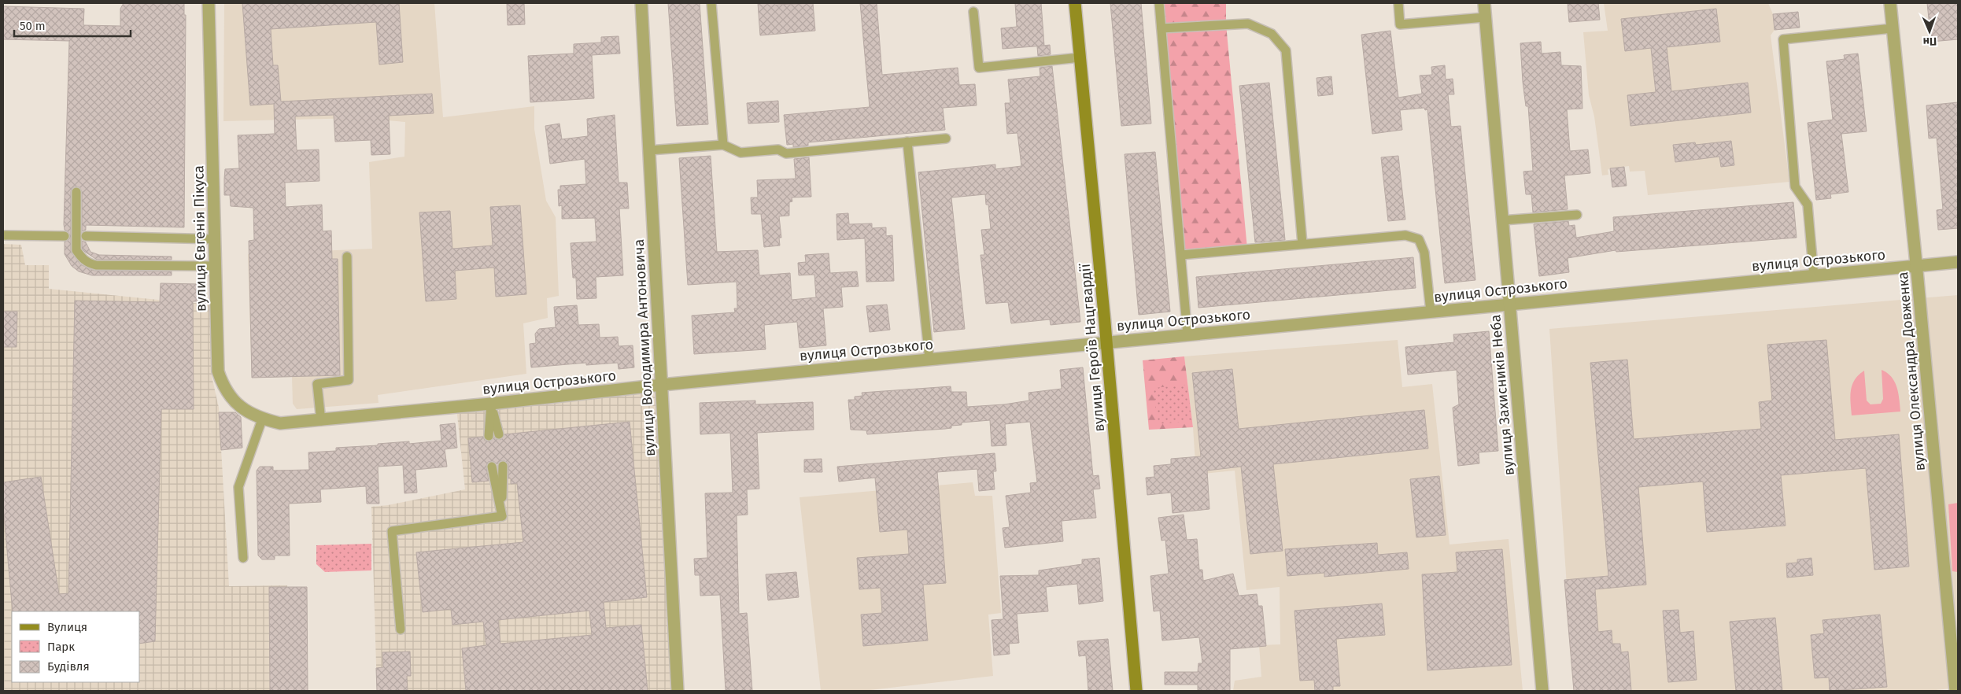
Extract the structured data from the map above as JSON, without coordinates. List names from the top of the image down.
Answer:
{
  "streets": {
    "street": [
      "вулиця Євгенія Пікуса",
      "вулиця Острозького",
      "вулиця Володимира Антоновича",
      "вулиця Героїв Нацгвардії",
      "вулиця Олександра Довженка",
      "вулиця Захисників Неба"
    ]
  },
  "crossings": [
    ["вулиця Євгенія Пікуса", "вулиця Острозького"],
    ["вулиця Острозького", "вулиця Володимира Антоновича"],
    ["вулиця Острозького", "вулиця Героїв Нацгвардії"],
    ["вулиця Острозького", "вулиця Олександра Довженка"],
    ["вулиця Острозького", "вулиця Захисників Неба"]
  ],
  "legend": ["Вулиця", "Парк", "Будівля"],
  "scale_bar": "50 m",
  "north": "bottom"
}
